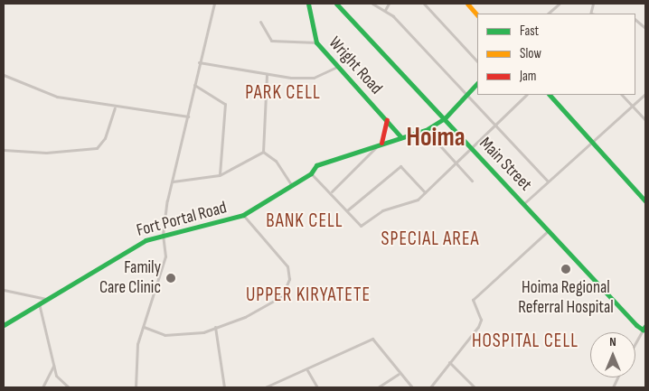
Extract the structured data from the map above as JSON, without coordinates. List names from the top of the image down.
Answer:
{
  "streets": {
    "main road": ["Wright Road", "Main Street", "Fort Portal Road"]
  },
  "crossings": [
    ["Wright Road", "Fort Portal Road"],
    ["Main Street", "Fort Portal Road"]
  ],
  "districts": [
    "PARK CELL",
    "Hoima",
    "BANK CELL",
    "SPECIAL AREA",
    "UPPER KIRYATETE",
    "HOSPITAL CELL"
  ],
  "places": ["Hoima Regional Referral Hospital", "Family Care Clinic"],
  "legend": ["Fast", "Slow", "Jam"],
  "north": "top"
}
